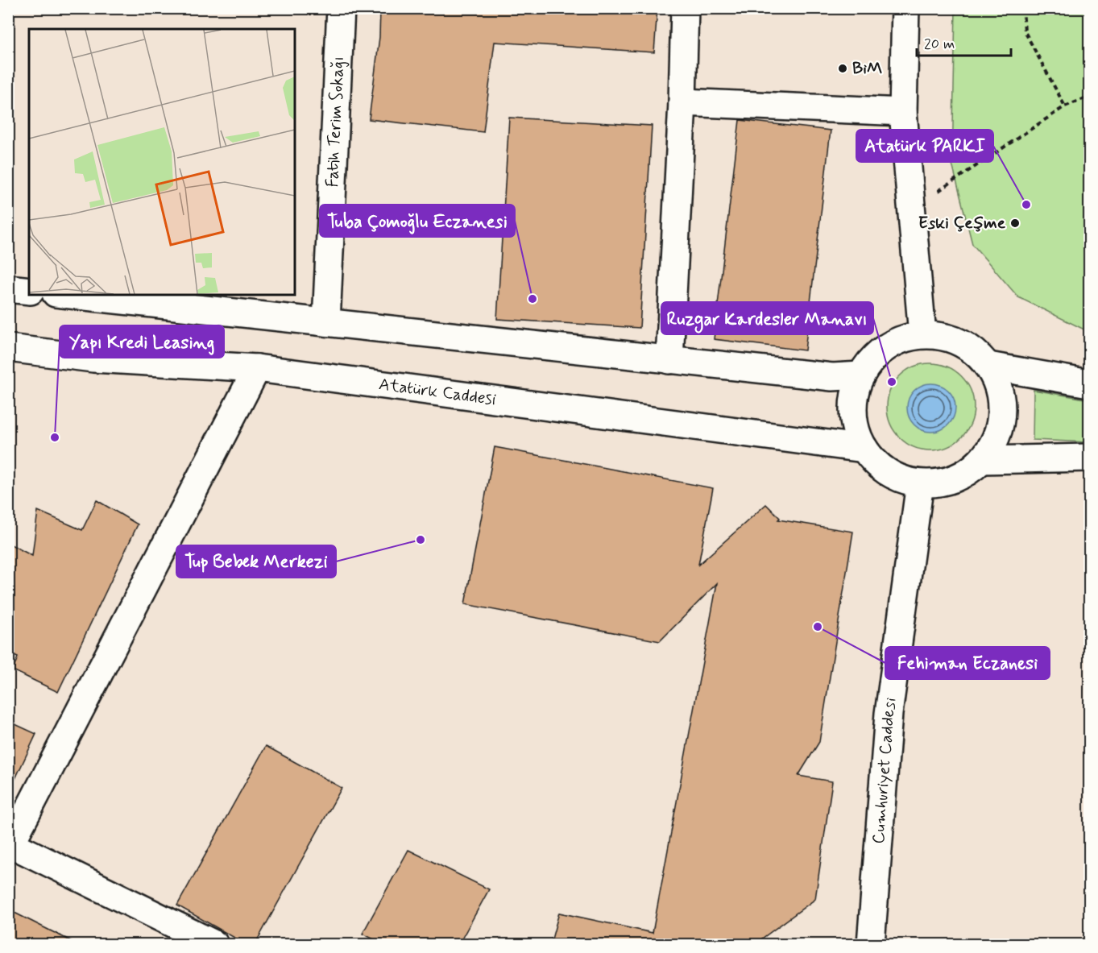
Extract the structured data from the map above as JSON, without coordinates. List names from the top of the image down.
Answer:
{
  "streets": {
    "main road": ["Fatih Terim Sokağı", "Atatürk Caddesi", "Cumhuriyet Caddesi"]
  },
  "crossings": [
    ["Atatürk Caddesi", "Cumhuriyet Caddesi"]
  ],
  "places": [
    "BiM",
    "Atatürk PARKI",
    "Eski Çeşme",
    "Tuba Çomoğlu Eczanesi",
    "Ruzgar Kardesler Manavı",
    "Yapı Kredi Leasing",
    "Tup Bebek Merkezi",
    "Fehiman Eczanesi"
  ],
  "scale_bar": "20 m"
}
